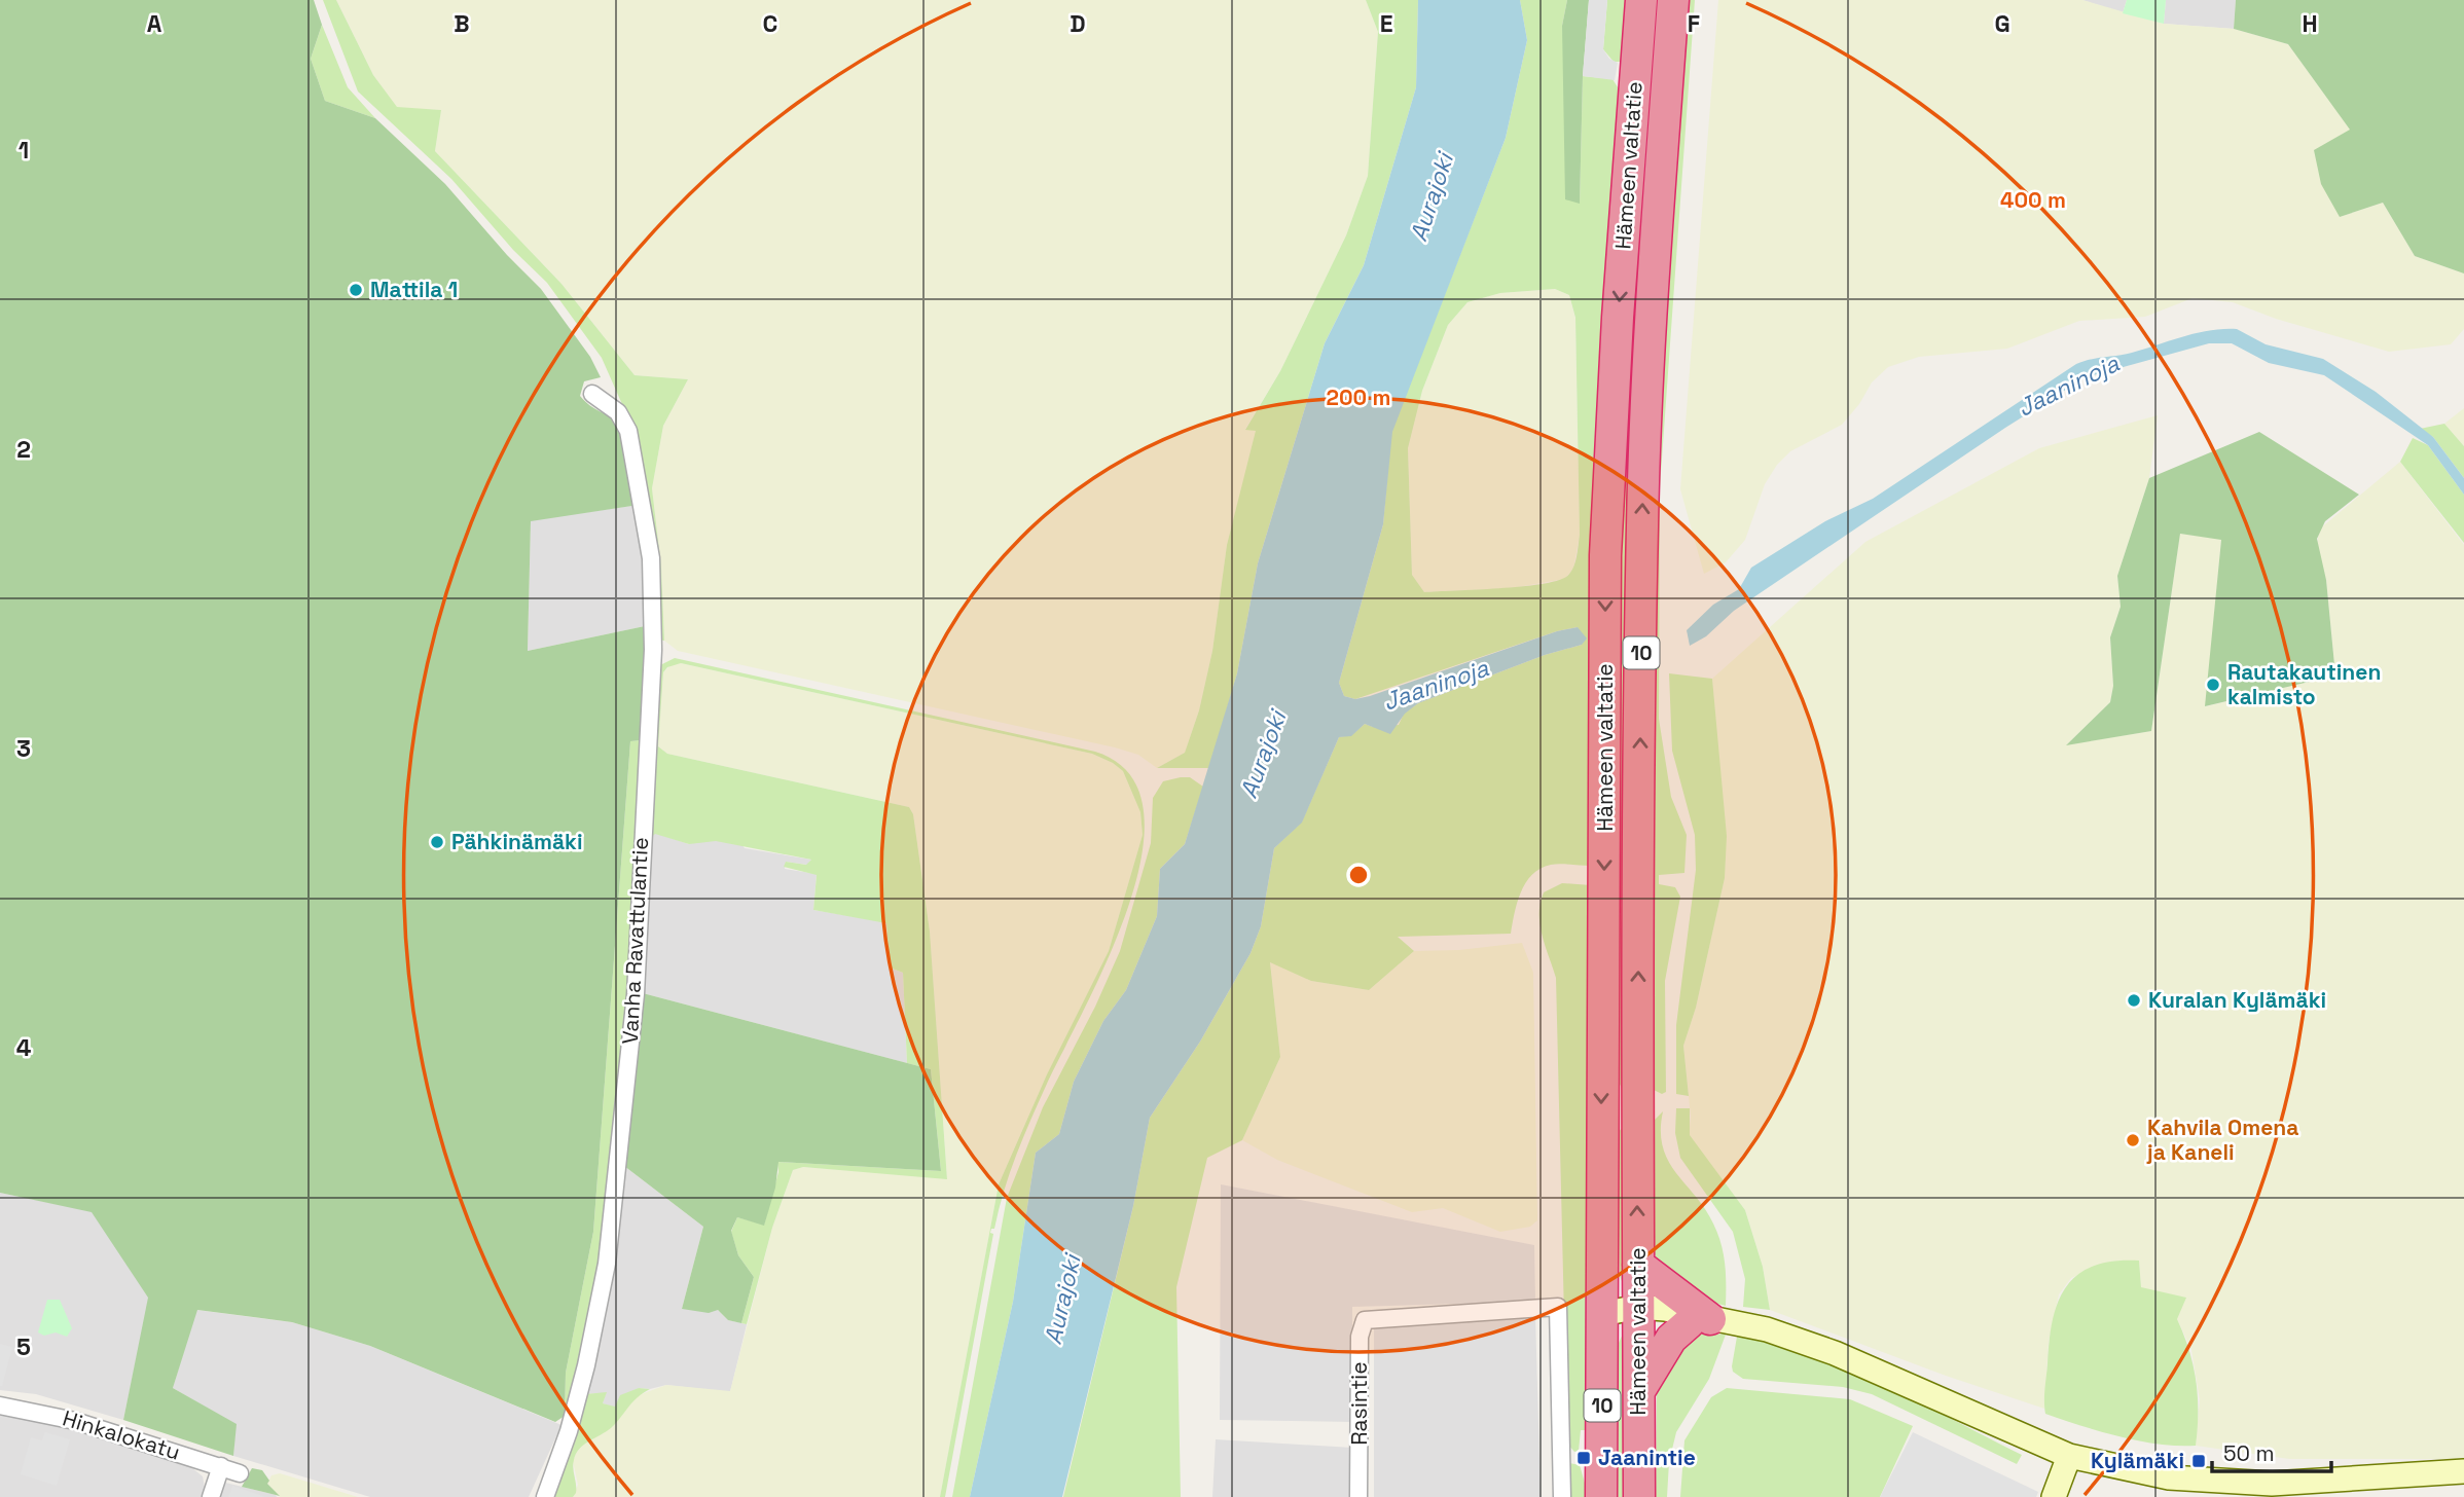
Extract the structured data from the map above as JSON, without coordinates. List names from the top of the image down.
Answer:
{
  "streets": {
    "highway": ["Hämeen valtatie", "10"],
    "street": ["Vanha Ravattulantie", "Rasintie", "Hinkalokatu"]
  },
  "water": ["Aurajoki", "Jaaninoja"],
  "places": {
    "other": [
      "Mattila 1",
      "Rautakautinen kalmisto",
      "Pähkinämäki",
      "Kuralan Kylämäki",
      "Kahvila Omena ja Kaneli"
    ],
    "transit": ["Jaanintie", "Kylämäki"]
  },
  "scale_bar": "50 m",
  "grid": {
    "columns": [
      "A",
      "B",
      "C",
      "D",
      "E",
      "F",
      "G",
      "H"
    ],
    "rows": [
      "1",
      "2",
      "3",
      "4",
      "5"
    ]
  },
  "rings": ["400 m", "200 m"]
}
